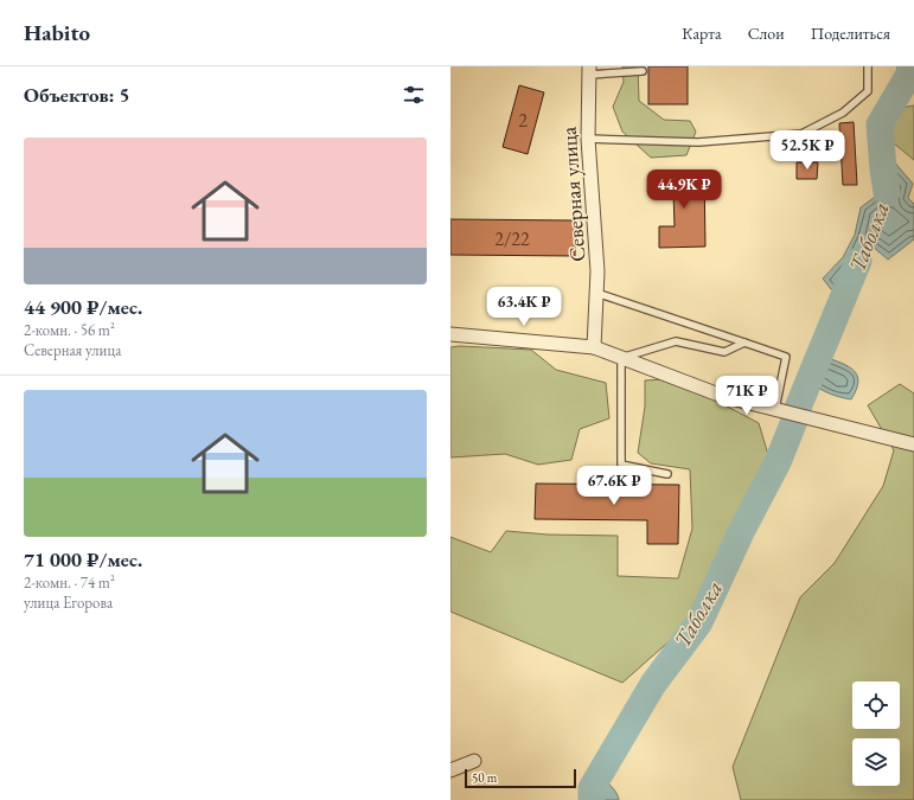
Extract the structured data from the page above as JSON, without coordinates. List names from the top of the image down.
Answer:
{
  "streets": {
    "street": ["Северная улица"]
  },
  "water": ["Таболка"],
  "house_numbers": ["2", "2/22"],
  "scale_bar": "50 m",
  "page": {
    "header": "Habito",
    "nav": ["Карта", "Слои", "Поделиться"],
    "heading": "Объектов: 5",
    "list": [
      {
        "name": "44 900 ₽/мес.",
        "note": "2-комн. · 56 m² · Северная улица"
      },
      {
        "name": "71 000 ₽/мес.",
        "note": "2-комн. · 74 m² · улица Егорова"
      }
    ],
    "price": [
      "52.5K ₽",
      "44.9K ₽",
      "63.4K ₽",
      "71K ₽",
      "67.6K ₽"
    ],
    "scale": "50 m"
  }
}
